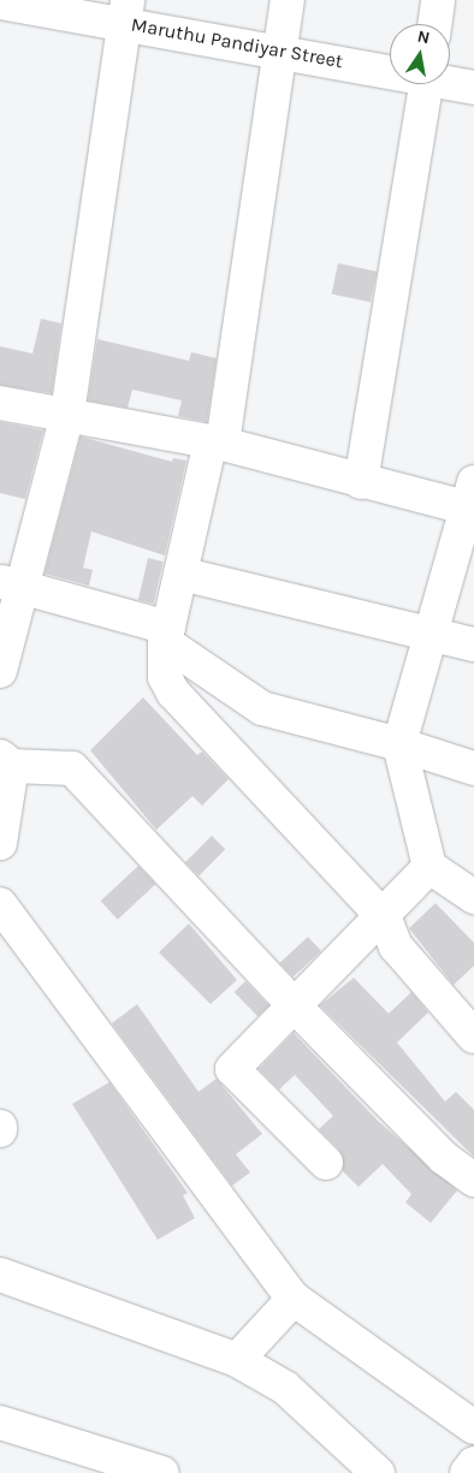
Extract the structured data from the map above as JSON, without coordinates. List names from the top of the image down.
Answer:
{
  "streets": {
    "street": ["Maruthu Pandiyar Street"]
  },
  "north": "top"
}
